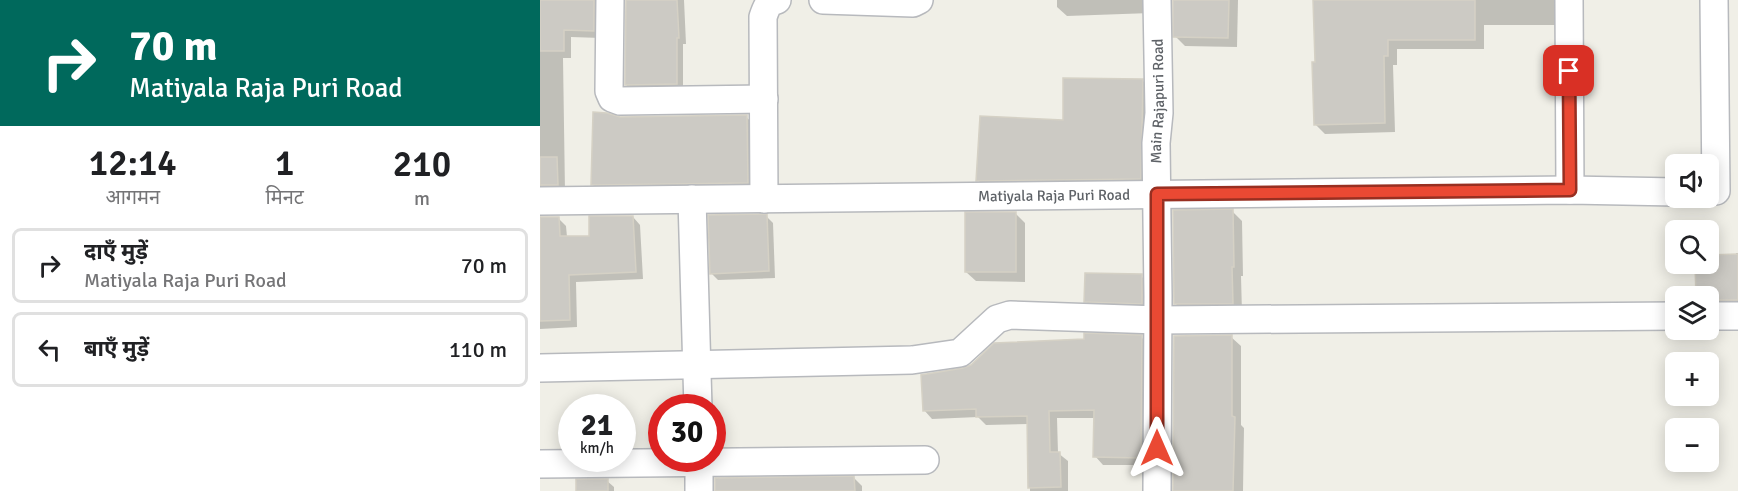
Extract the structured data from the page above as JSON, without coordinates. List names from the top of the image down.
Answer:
{
  "streets": {
    "street": ["Main Rajapuri Road", "Matiyala Raja Puri Road"]
  },
  "crossings": [
    ["Main Rajapuri Road", "Matiyala Raja Puri Road"]
  ],
  "page": {
    "turn": ["70 m", "Matiyala Raja Puri Road"],
    "eta": [
      "12:14",
      "आगमन",
      "1",
      "मिनट",
      "210",
      "m"
    ],
    "map_buttons": ["+", "−"],
    "list": [
      {
        "name": "दाएँ मुड़ें",
        "note": "Matiyala Raja Puri Road",
        "value": "70 m"
      },
      {
        "name": "बाएँ मुड़ें",
        "value": "110 m"
      }
    ],
    "speed": "21 km/h",
    "limit": "30"
  }
}
